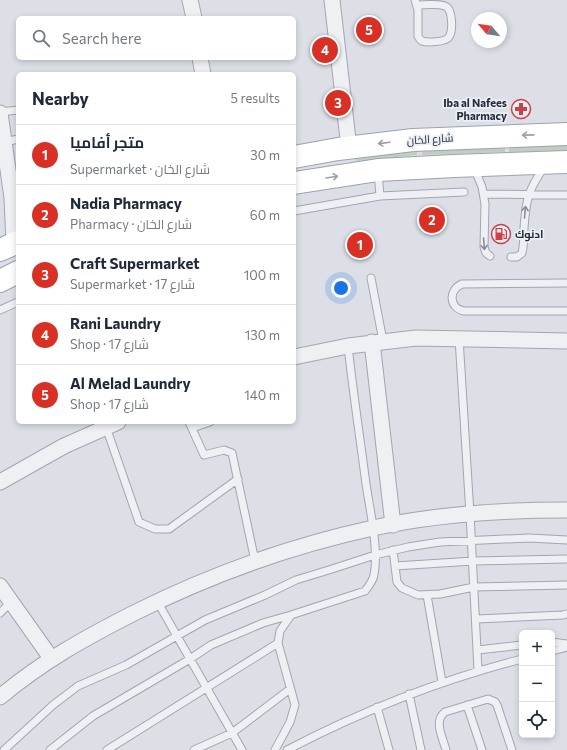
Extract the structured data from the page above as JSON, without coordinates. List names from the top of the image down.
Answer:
{
  "streets": {
    "main road": ["شارع الخان"]
  },
  "places": {
    "pharmacy": ["Iba al Nafees Pharmacy"],
    "fuel station": ["ادنوك"]
  },
  "north": "top left",
  "page": {
    "pins": [
      "5",
      "4",
      "3",
      "2",
      "1"
    ],
    "search": "Search here",
    "heading": ["Nearby", "5 results"],
    "list": [
      {
        "mark": "1",
        "name": "متجر أفاميا",
        "note": "Supermarket · شارع الخان",
        "value": "30 m"
      },
      {
        "mark": "2",
        "name": "Nadia Pharmacy",
        "note": "Pharmacy · شارع الخان",
        "value": "60 m"
      },
      {
        "mark": "3",
        "name": "Craft Supermarket",
        "note": "Supermarket · شارع 17",
        "value": "100 m"
      },
      {
        "mark": "4",
        "name": "Rani Laundry",
        "note": "Shop · شارع 17",
        "value": "130 m"
      },
      {
        "mark": "5",
        "name": "Al Melad Laundry",
        "note": "Shop · شارع 17",
        "value": "140 m"
      }
    ],
    "map_buttons": ["+", "−"]
  }
}
